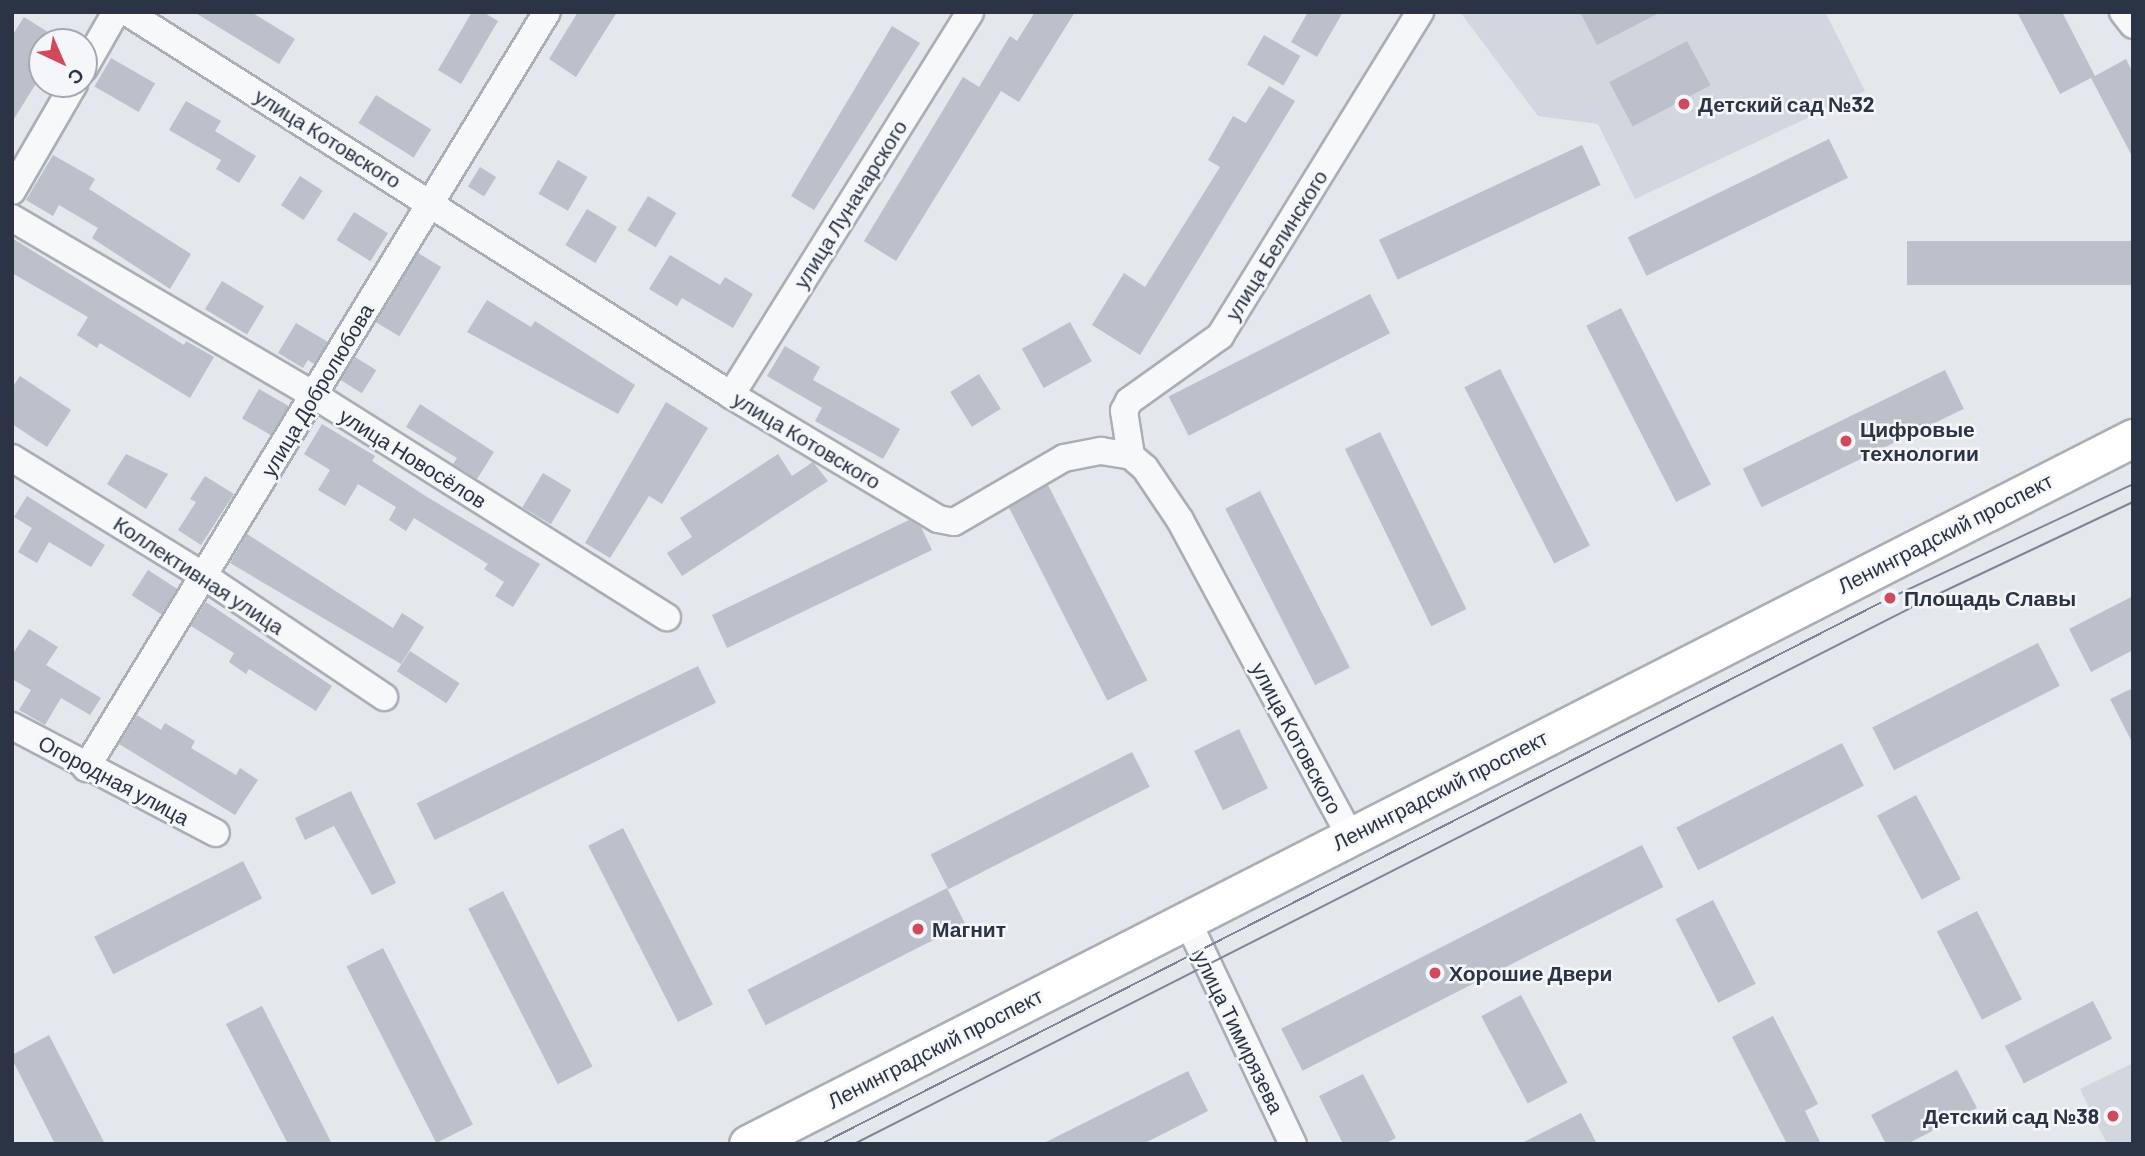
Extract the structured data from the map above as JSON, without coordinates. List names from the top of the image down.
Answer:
{
  "streets": {
    "main road": ["Ленинградский проспект"],
    "street": [
      "улица Котовского",
      "улица Луначарского",
      "улица Белинского",
      "улица Добролюбова",
      "улица Новосёлов",
      "Коллективная улица",
      "Огородная улица",
      "улица Тимирязева"
    ]
  },
  "crossings": [
    ["улица Котовского", "улица Луначарского"],
    ["улица Котовского", "улица Белинского"],
    ["улица Котовского", "улица Добролюбова"],
    ["улица Котовского", "Ленинградский проспект"],
    ["улица Добролюбова", "улица Новосёлов"],
    ["улица Добролюбова", "Коллективная улица"],
    ["улица Добролюбова", "Огородная улица"],
    ["Ленинградский проспект", "улица Тимирязева"]
  ],
  "places": [
    "Детский сад №32",
    "Цифровые технологии",
    "Площадь Славы",
    "Магнит",
    "Хорошие Двери",
    "Детский сад №38"
  ],
  "north": "bottom right"
}
